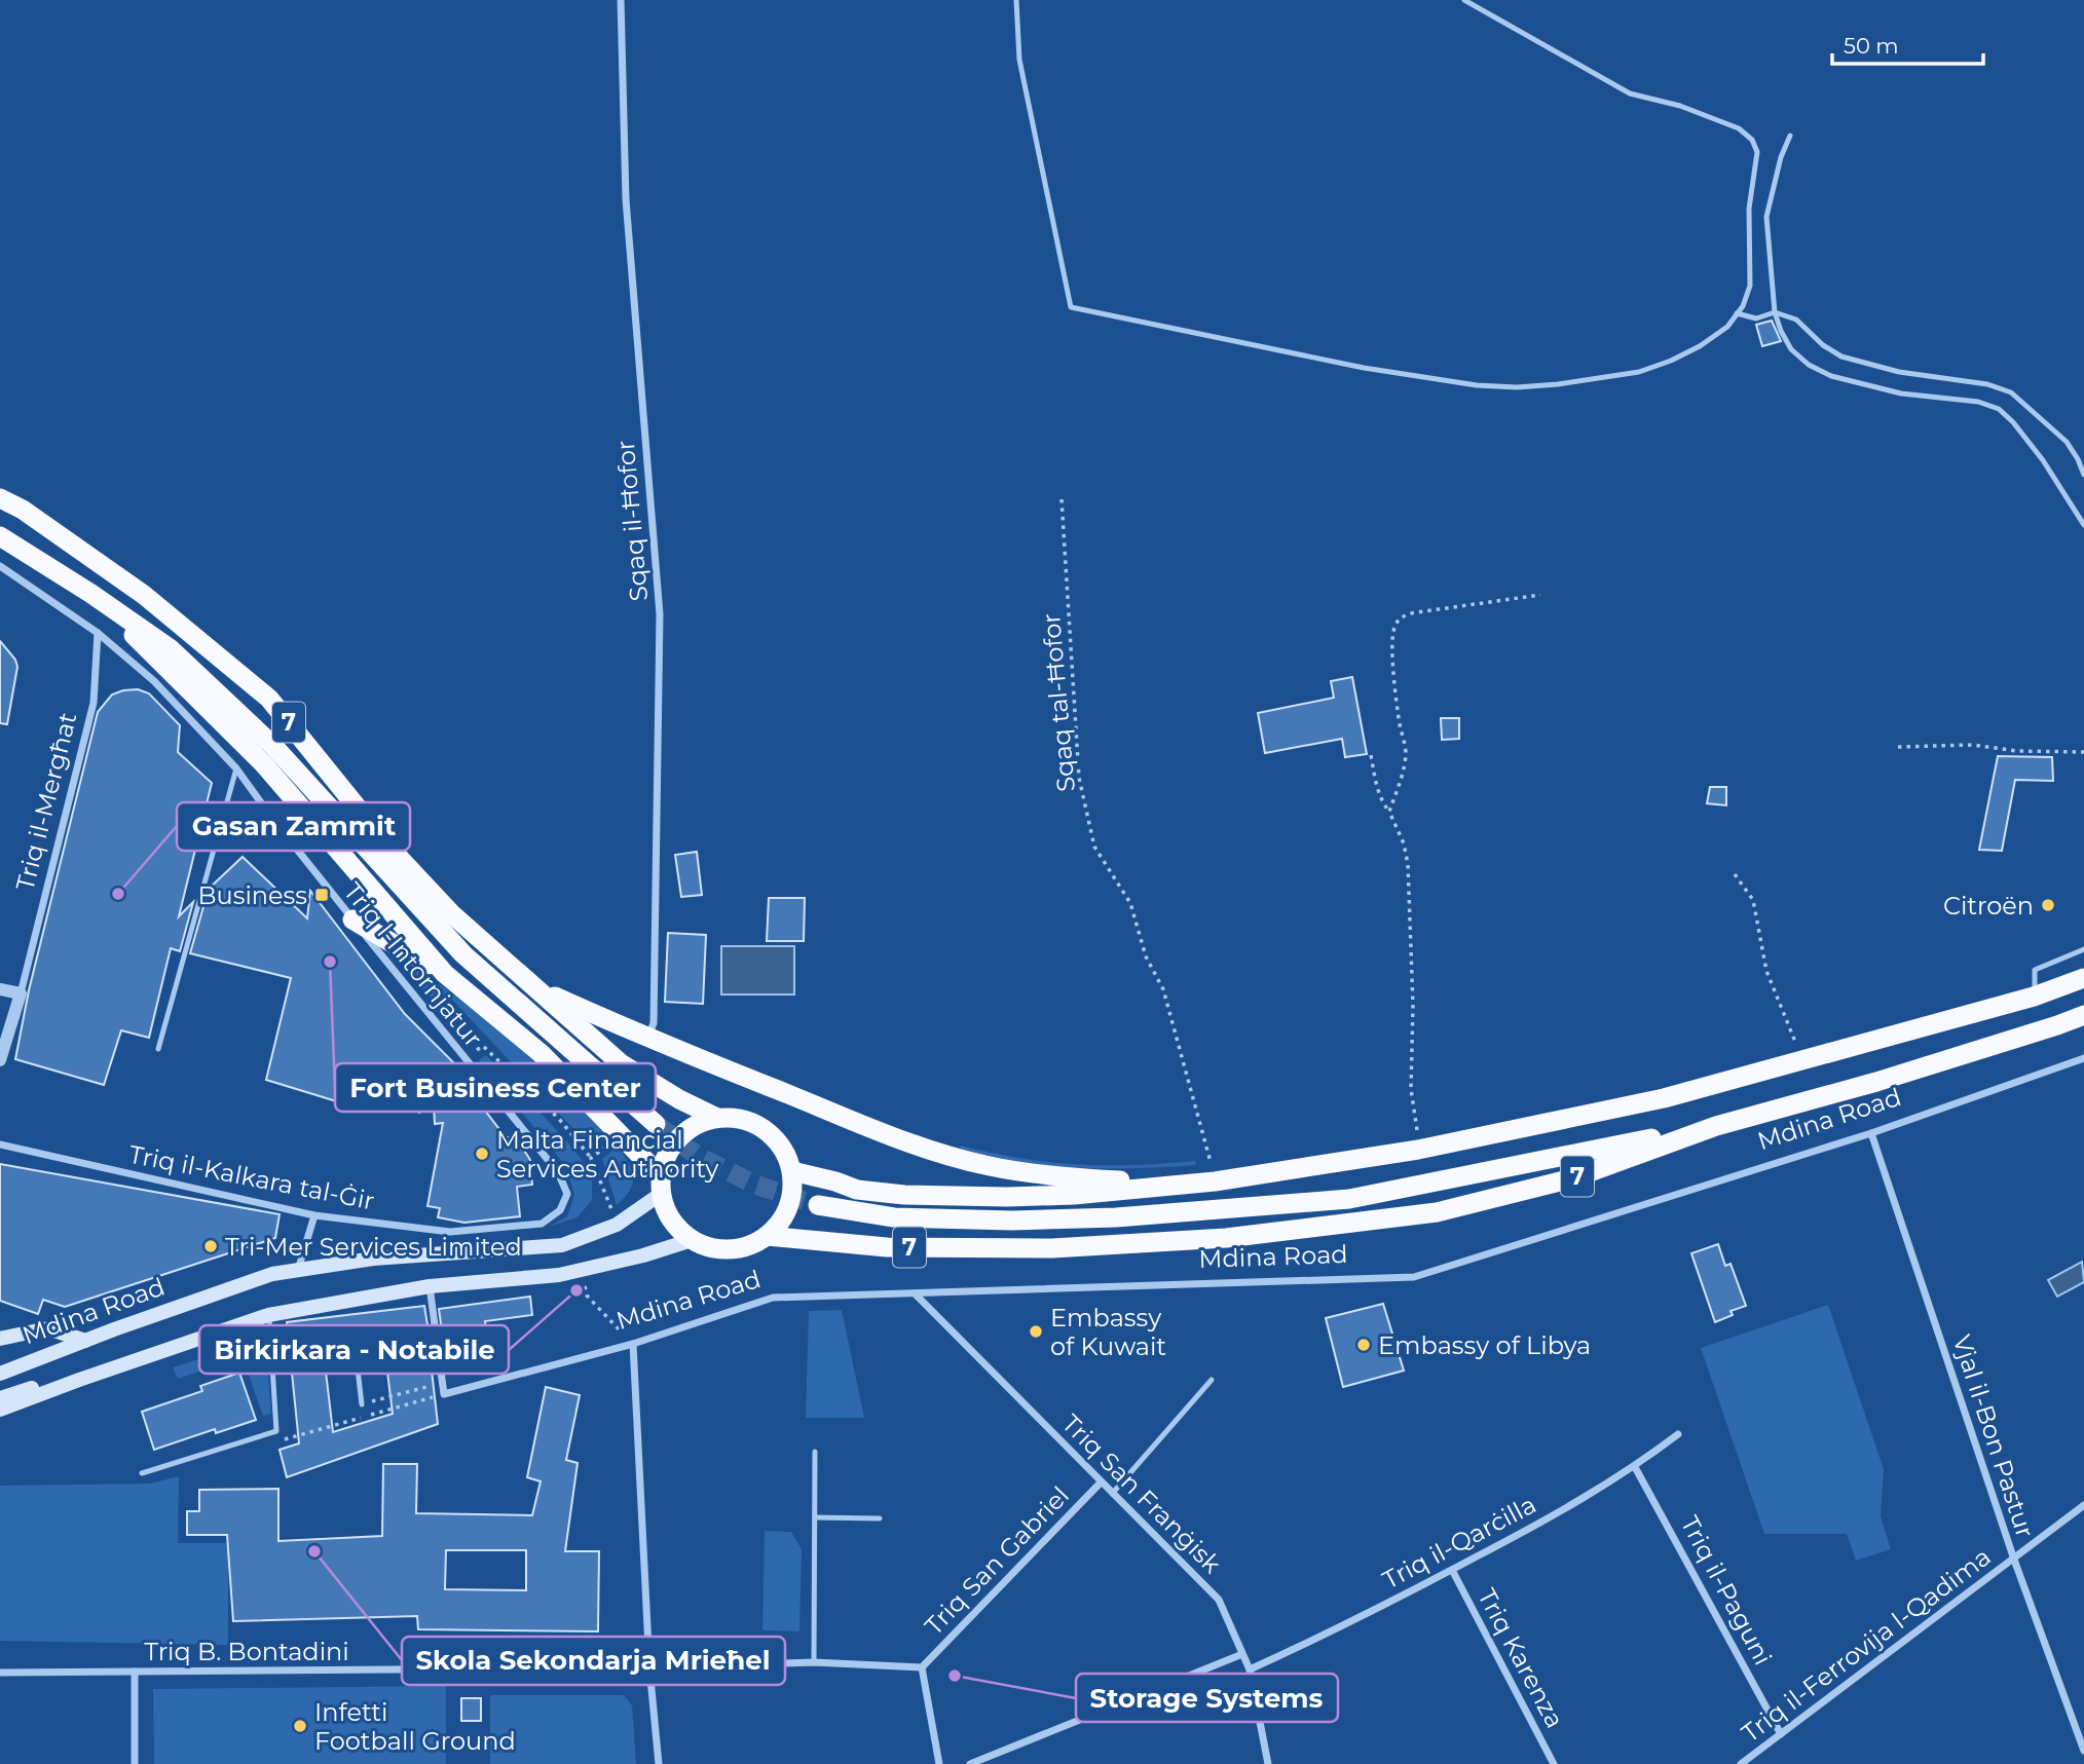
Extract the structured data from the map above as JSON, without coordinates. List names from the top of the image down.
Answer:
{
  "streets": {
    "highway": ["7", "Mdina Road"],
    "street": [
      "Sqaq il-Ħofor",
      "Triq il-Mergħat",
      "Triq l-Intornjatur",
      "Triq il-Kalkara tal-Ġir",
      "Vjal il-Bon Pastur",
      "Triq San Franġisk",
      "Triq il-Qarċilla",
      "Triq San Gabriel",
      "Triq il-Paguni",
      "Triq il-Ferrovija l-Qadima",
      "Triq B. Bontadini",
      "Triq Karenza"
    ],
    "path": ["Sqaq tal-Ħofor"]
  },
  "crossings": [
    ["Sqaq tal-Ħofor", "7"],
    ["Triq il-Mergħat", "Triq l-Intornjatur"],
    ["Triq l-Intornjatur", "Triq il-Kalkara tal-Ġir"],
    ["Mdina Road", "Vjal il-Bon Pastur"],
    ["Mdina Road", "Triq San Franġisk"],
    ["Vjal il-Bon Pastur", "Triq il-Ferrovija l-Qadima"],
    ["Triq San Franġisk", "Triq il-Qarċilla"],
    ["Triq San Franġisk", "Triq San Gabriel"],
    ["Triq il-Qarċilla", "Triq il-Paguni"],
    ["Triq il-Qarċilla", "Triq Karenza"],
    ["Triq San Gabriel", "Triq B. Bontadini"],
    ["Triq il-Paguni", "Triq il-Ferrovija l-Qadima"]
  ],
  "places": {
    "other": [
      "Gasan Zammit",
      "Citroën",
      "Fort Business Center",
      "Malta Financial Services Authority",
      "Tri-Mer Services Limited",
      "Birkirkara - Notabile",
      "Embassy of Kuwait",
      "Embassy of Libya",
      "Skola Sekondarja Mrieħel",
      "Storage Systems",
      "Infetti Football Ground"
    ],
    "transit": ["Business"]
  },
  "scale_bar": "50 m"
}
